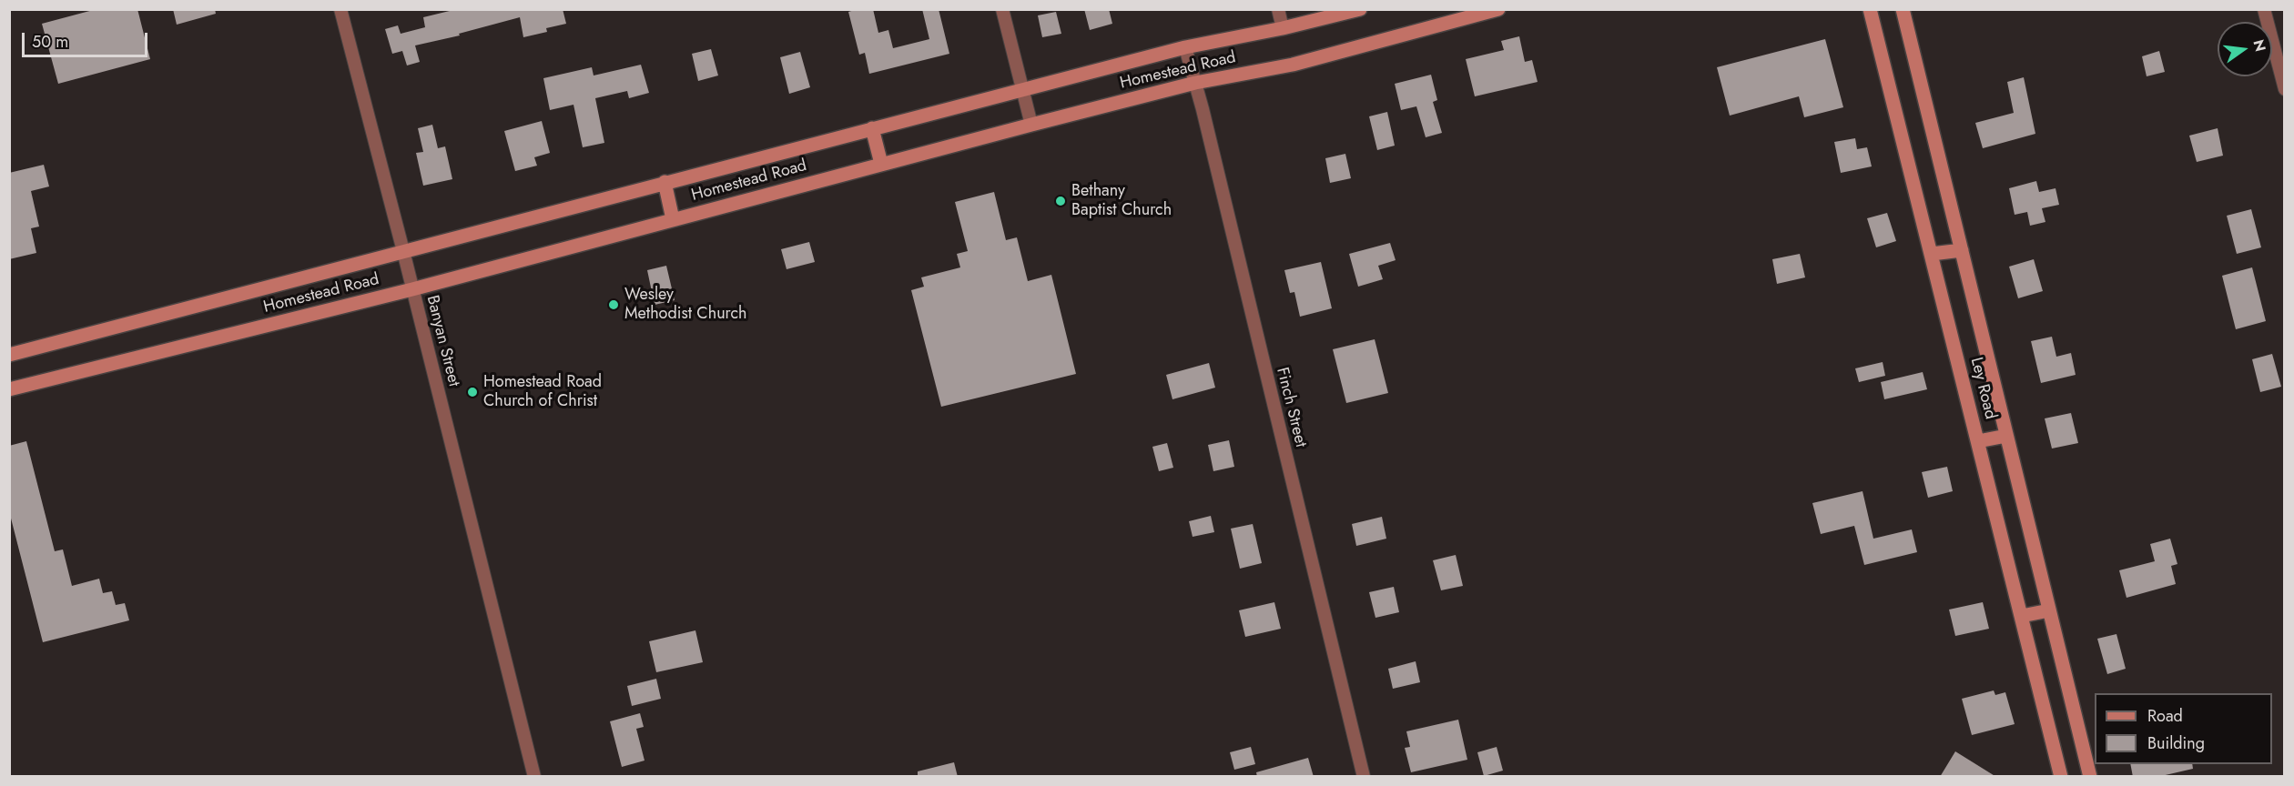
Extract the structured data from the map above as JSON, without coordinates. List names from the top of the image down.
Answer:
{
  "streets": {
    "main road": ["Homestead Road", "Ley Road"],
    "street": ["Banyan Street", "Finch Street"]
  },
  "crossings": [
    ["Homestead Road", "Banyan Street"],
    ["Homestead Road", "Finch Street"]
  ],
  "places": ["Bethany Baptist Church", "Wesley Methodist Church", "Homestead Road Church of Christ"],
  "legend": ["Road", "Building"],
  "scale_bar": "50 m",
  "north": "right"
}
